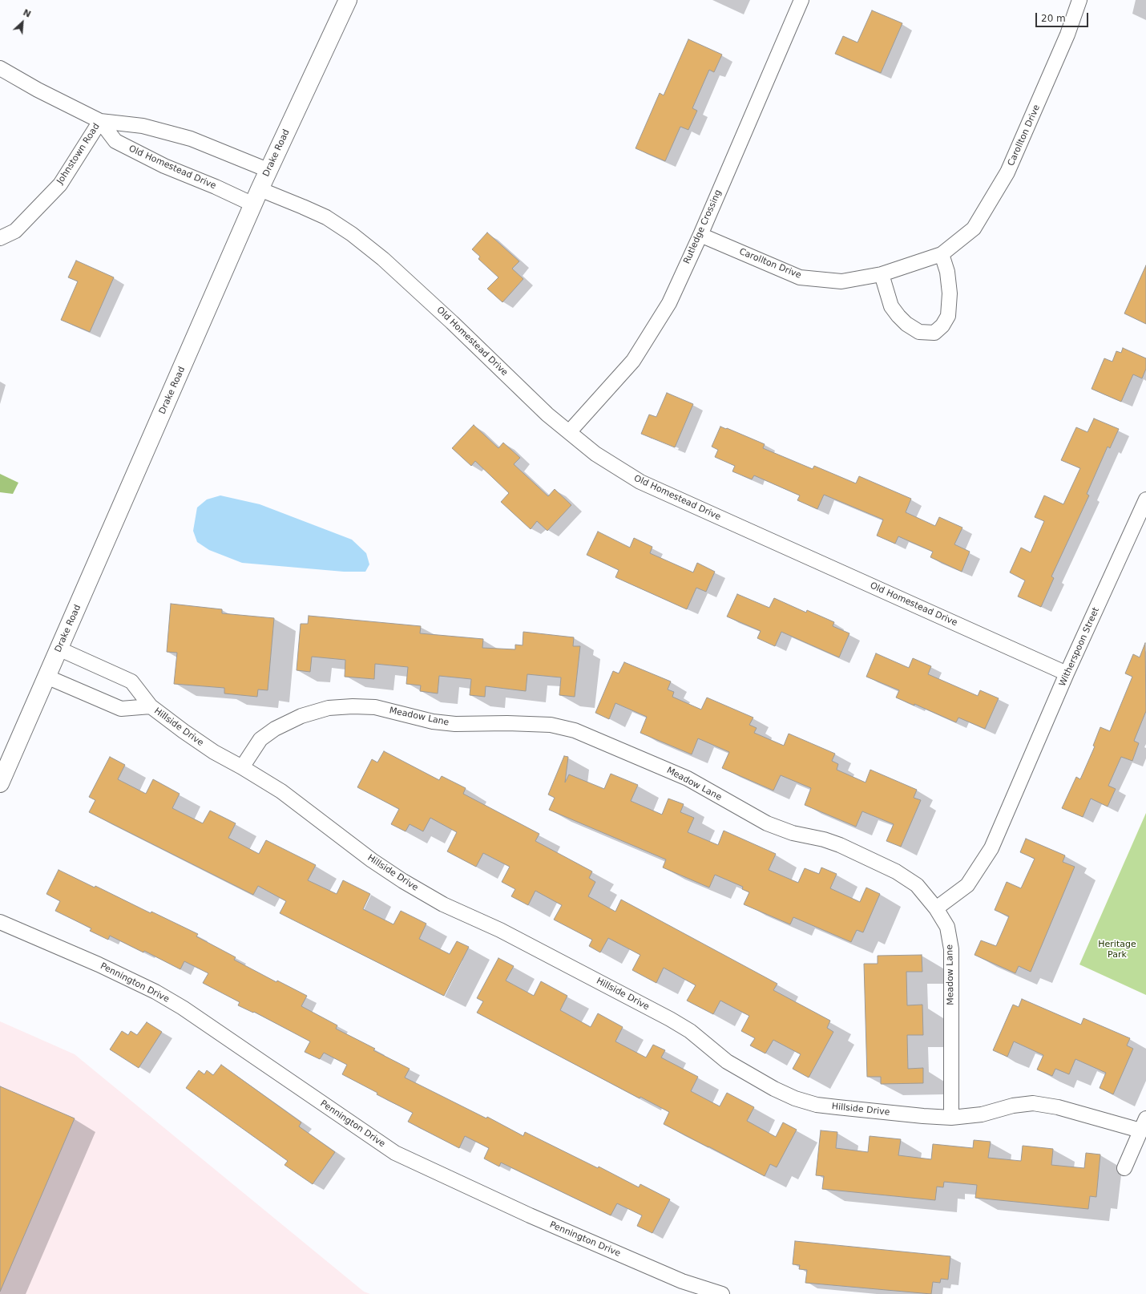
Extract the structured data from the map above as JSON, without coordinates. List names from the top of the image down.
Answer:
{
  "streets": {
    "street": [
      "Carollton Drive",
      "Drake Road",
      "Johnstown Road",
      "Old Homestead Drive",
      "Rutledge Crossing",
      "Witherspoon Street",
      "Meadow Lane",
      "Hillside Drive",
      "Pennington Drive"
    ]
  },
  "crossings": [
    ["Carollton Drive", "Rutledge Crossing"],
    ["Drake Road", "Old Homestead Drive"],
    ["Drake Road", "Hillside Drive"],
    ["Johnstown Road", "Old Homestead Drive"],
    ["Old Homestead Drive", "Rutledge Crossing"],
    ["Old Homestead Drive", "Witherspoon Street"],
    ["Witherspoon Street", "Meadow Lane"],
    ["Meadow Lane", "Hillside Drive"]
  ],
  "parks": ["Heritage Park"],
  "scale_bar": "20 m",
  "north": "top right"
}
